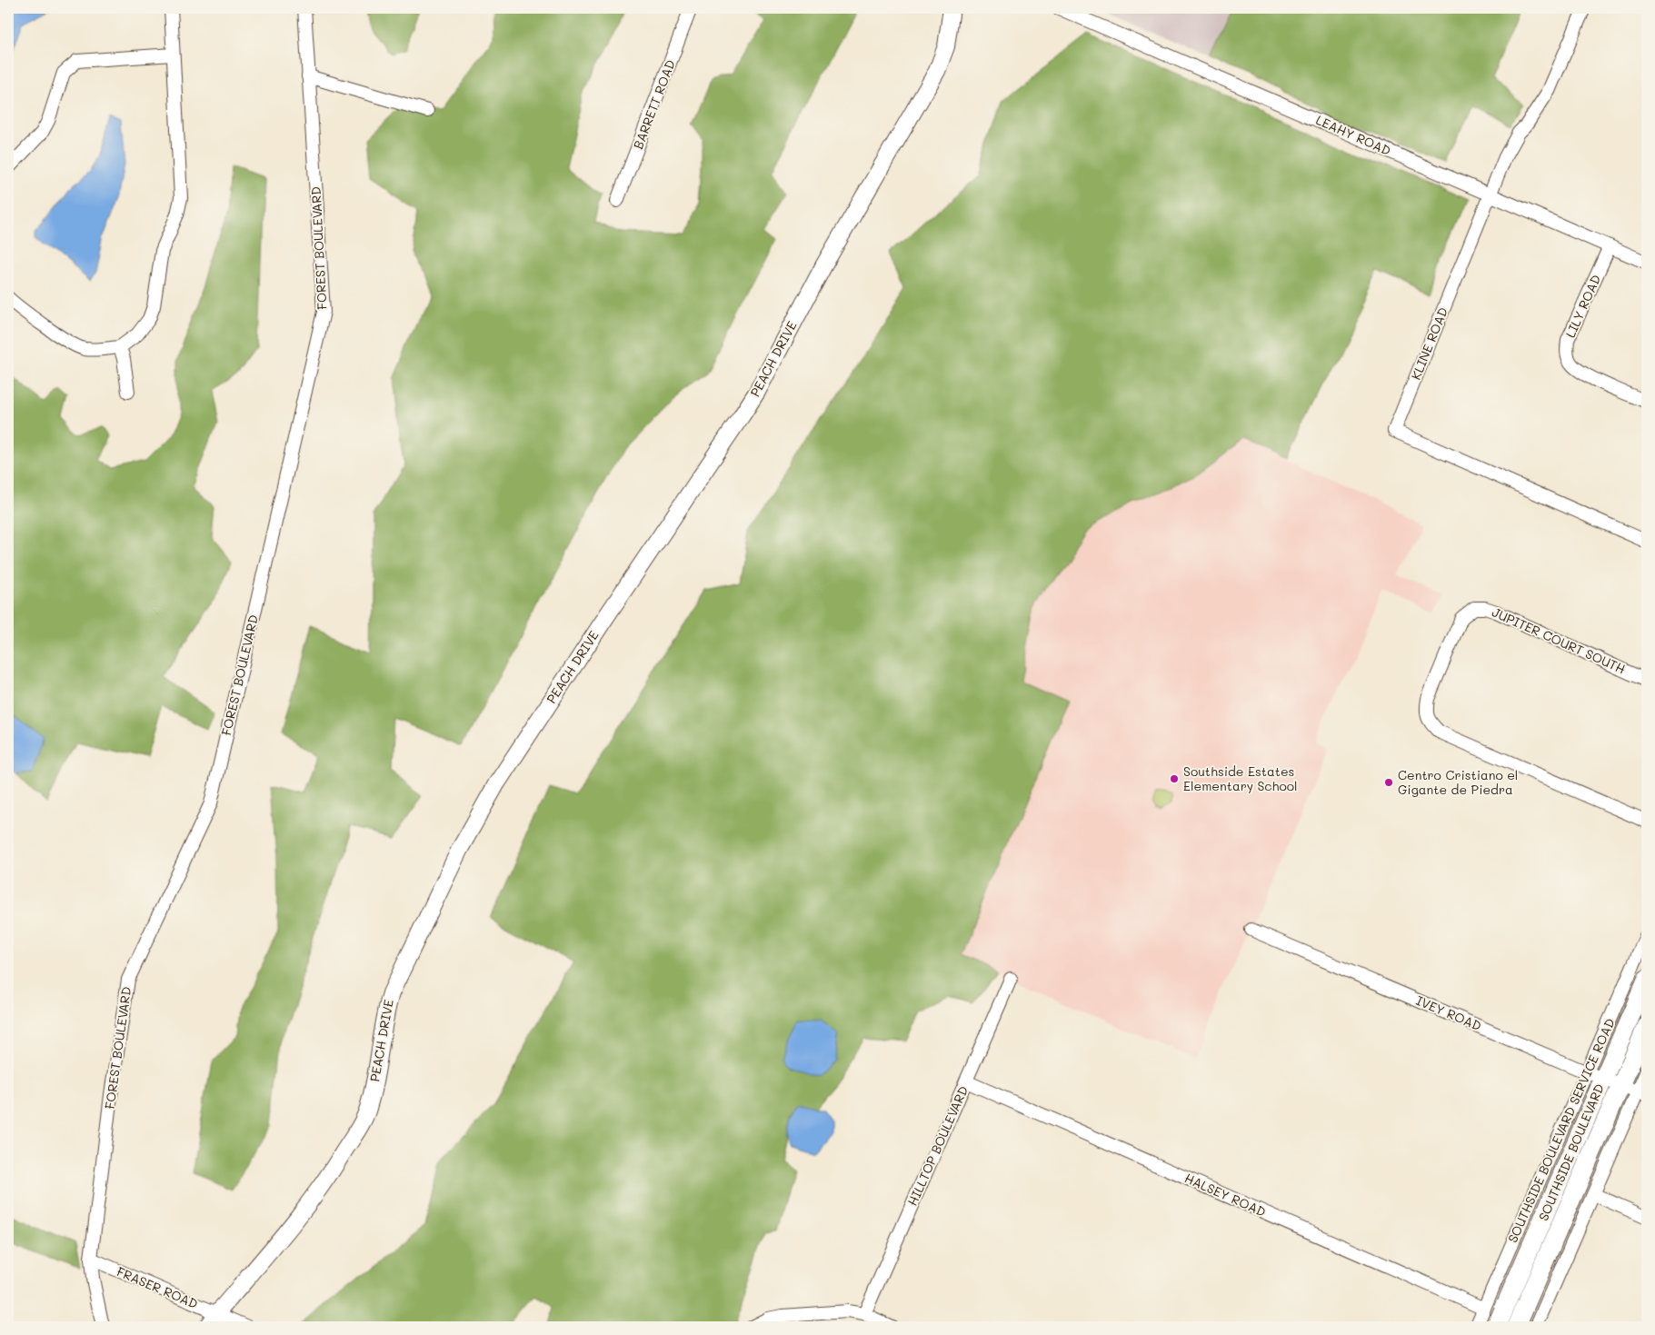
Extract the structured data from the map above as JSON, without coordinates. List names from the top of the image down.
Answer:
{
  "streets": {
    "highway": ["SOUTHSIDE BOULEVARD"],
    "main road": ["PEACH DRIVE"],
    "street": [
      "BARRETT ROAD",
      "LEAHY ROAD",
      "FOREST BOULEVARD",
      "LILY ROAD",
      "KLINE ROAD",
      "JUPITER COURT SOUTH",
      "IVEY ROAD",
      "SOUTHSIDE BOULEVARD SERVICE ROAD",
      "HILLTOP BOULEVARD",
      "HALSEY ROAD",
      "FRASER ROAD"
    ]
  },
  "crossings": [
    ["LEAHY ROAD", "LILY ROAD"],
    ["LEAHY ROAD", "KLINE ROAD"],
    ["FOREST BOULEVARD", "FRASER ROAD"],
    ["PEACH DRIVE", "FRASER ROAD"],
    ["IVEY ROAD", "SOUTHSIDE BOULEVARD SERVICE ROAD"],
    ["IVEY ROAD", "SOUTHSIDE BOULEVARD"],
    ["SOUTHSIDE BOULEVARD SERVICE ROAD", "HALSEY ROAD"],
    ["HILLTOP BOULEVARD", "HALSEY ROAD"]
  ],
  "places": ["Southside Estates Elementary School", "Centro Cristiano el Gigante de Piedra"]
}
